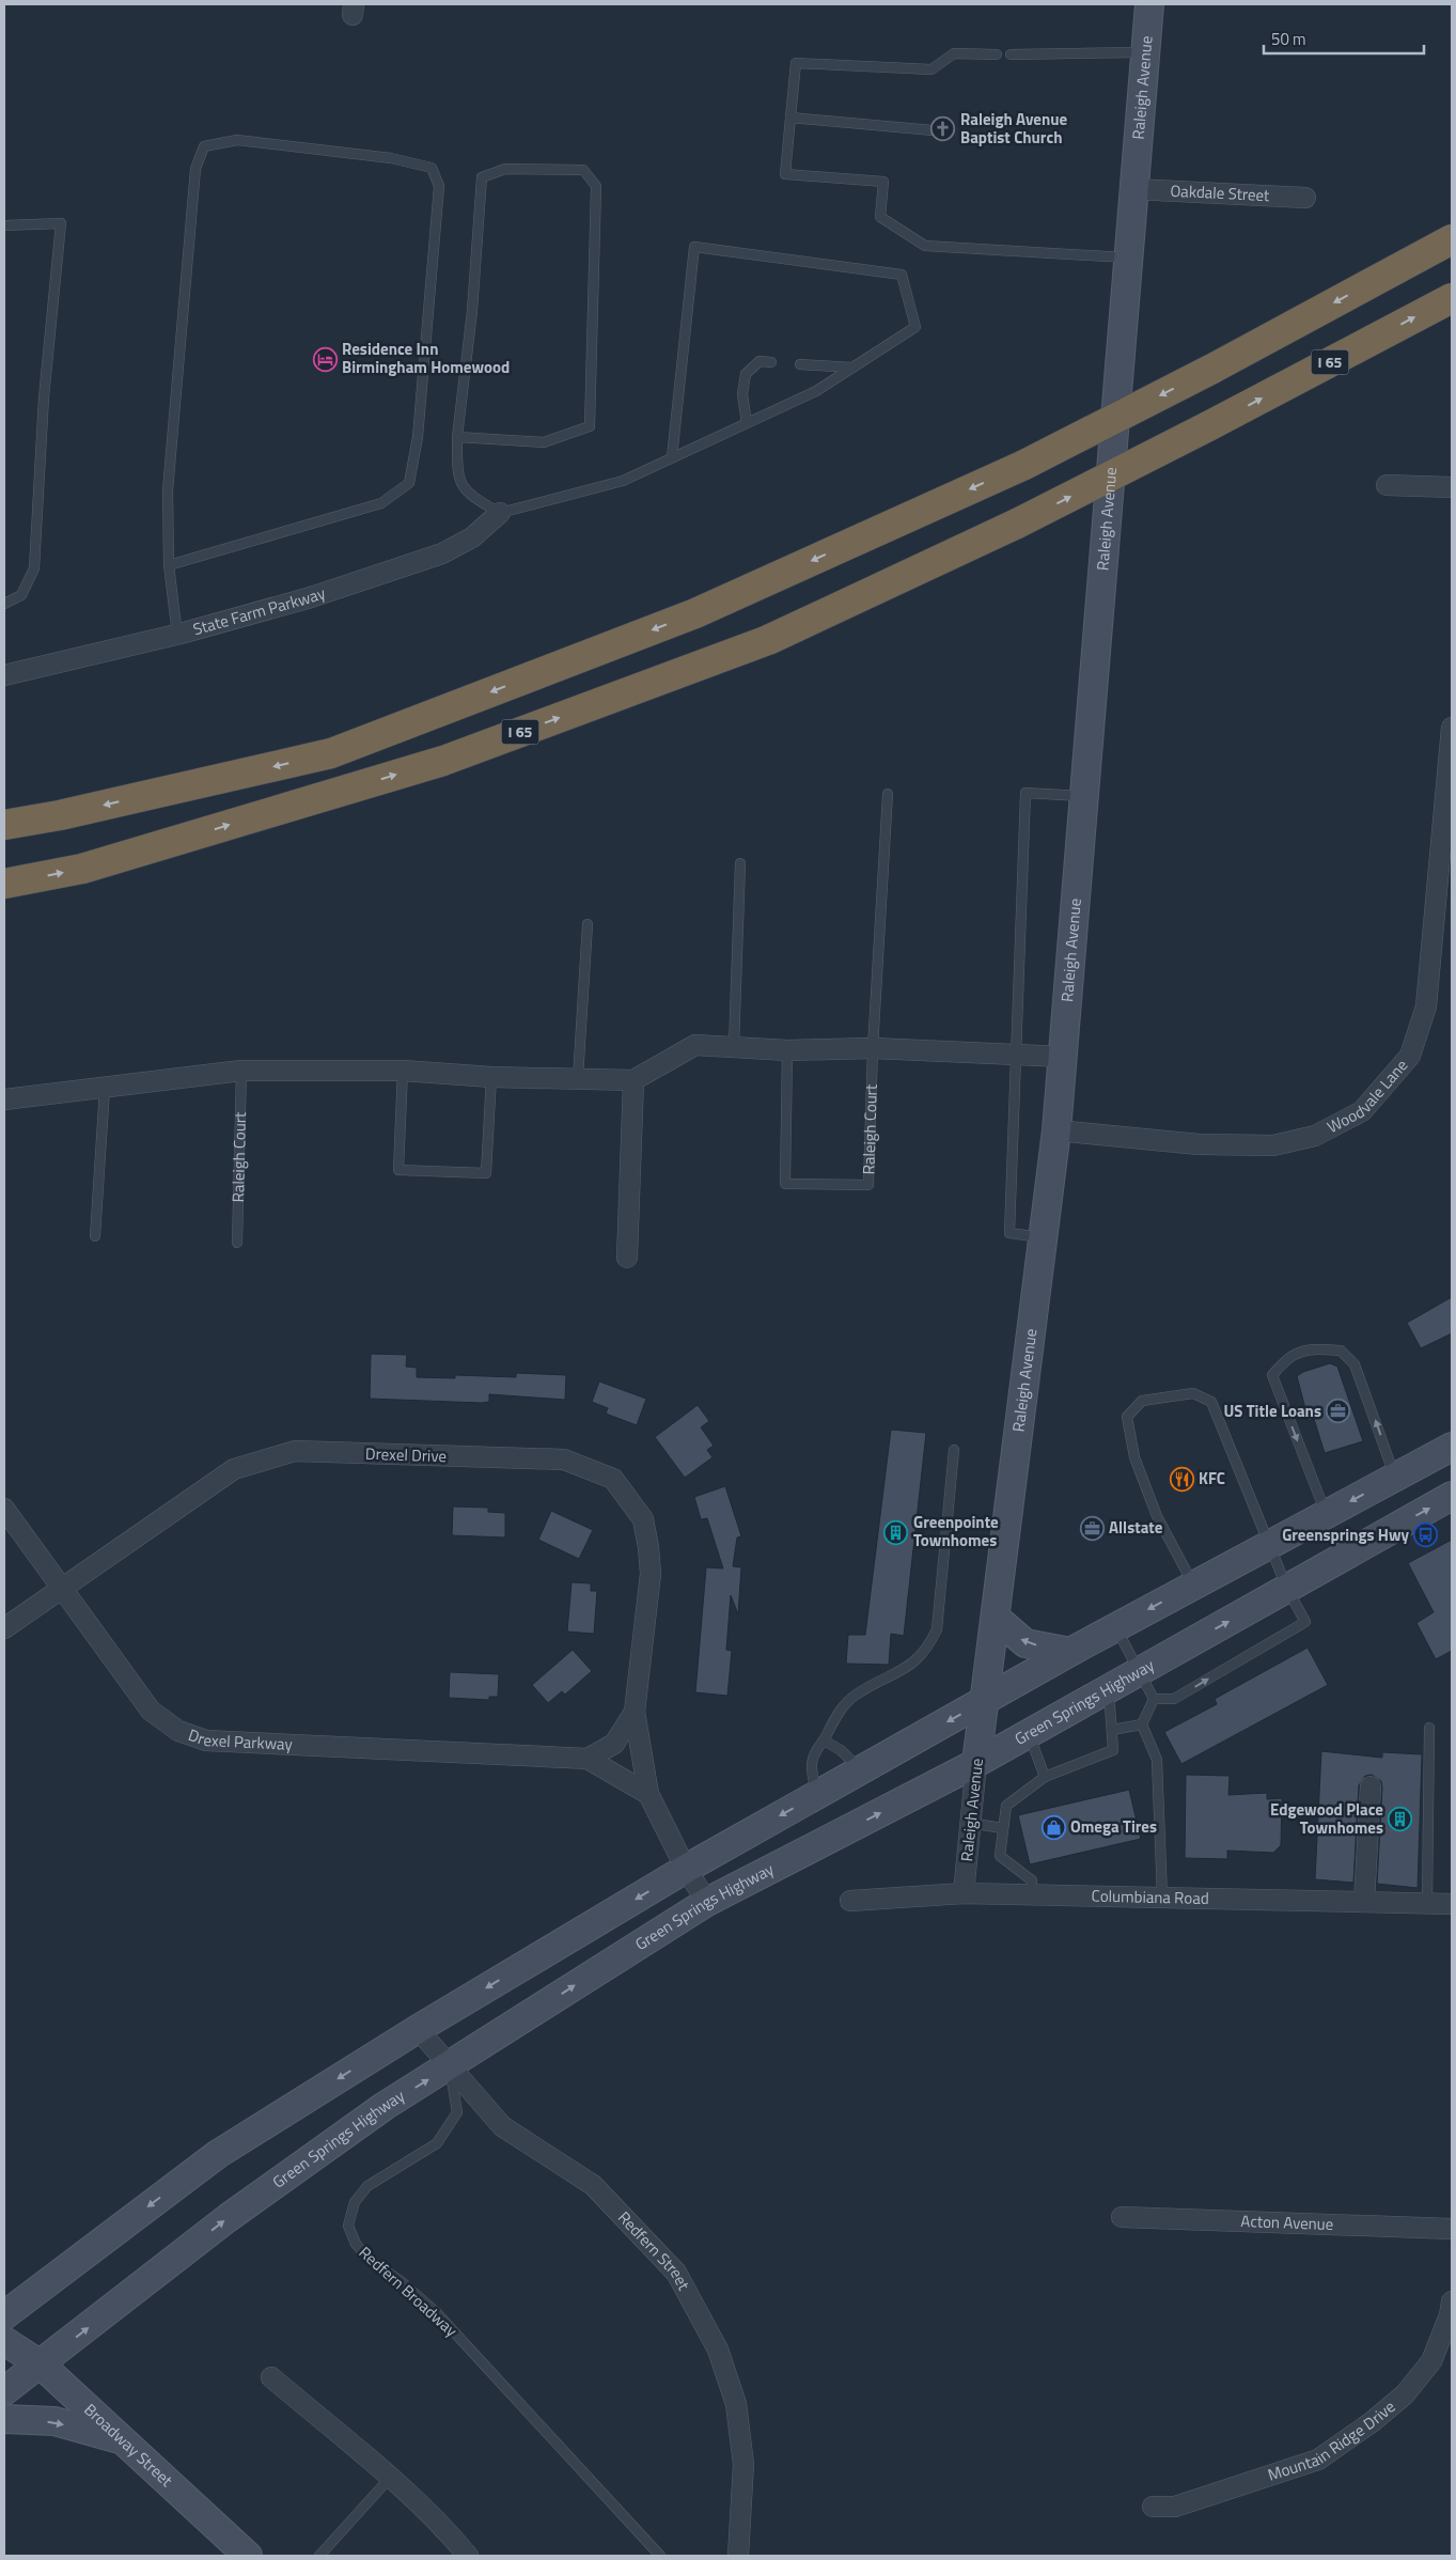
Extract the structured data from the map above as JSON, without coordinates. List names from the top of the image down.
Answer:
{
  "streets": {
    "highway": ["I 65"],
    "main road": ["Raleigh Avenue", "Green Springs Highway", "Broadway Street"],
    "street": [
      "Oakdale Street",
      "State Farm Parkway",
      "Woodvale Lane",
      "Drexel Drive",
      "Drexel Parkway",
      "Columbiana Road",
      "Acton Avenue",
      "Redfern Street",
      "Mountain Ridge Drive"
    ],
    "lane": ["Raleigh Court", "Redfern Broadway"]
  },
  "crossings": [
    ["Raleigh Avenue", "Oakdale Street"],
    ["Raleigh Avenue", "Woodvale Lane"],
    ["Raleigh Avenue", "Green Springs Highway"],
    ["Raleigh Avenue", "Columbiana Road"],
    ["Drexel Drive", "Drexel Parkway"],
    ["Green Springs Highway", "Redfern Street"],
    ["Green Springs Highway", "Redfern Broadway"],
    ["Green Springs Highway", "Broadway Street"],
    ["Redfern Street", "Redfern Broadway"]
  ],
  "places": {
    "church": ["Raleigh Avenue Baptist Church"],
    "hotel": ["Residence Inn Birmingham Homewood"],
    "office": ["US Title Loans", "Allstate"],
    "restaurant": ["KFC"],
    "building": ["Greenpointe Townhomes", "Edgewood Place Townhomes"],
    "bus stop": ["Greensprings Hwy"],
    "shop": ["Omega Tires"]
  },
  "scale_bar": "50 m"
}
